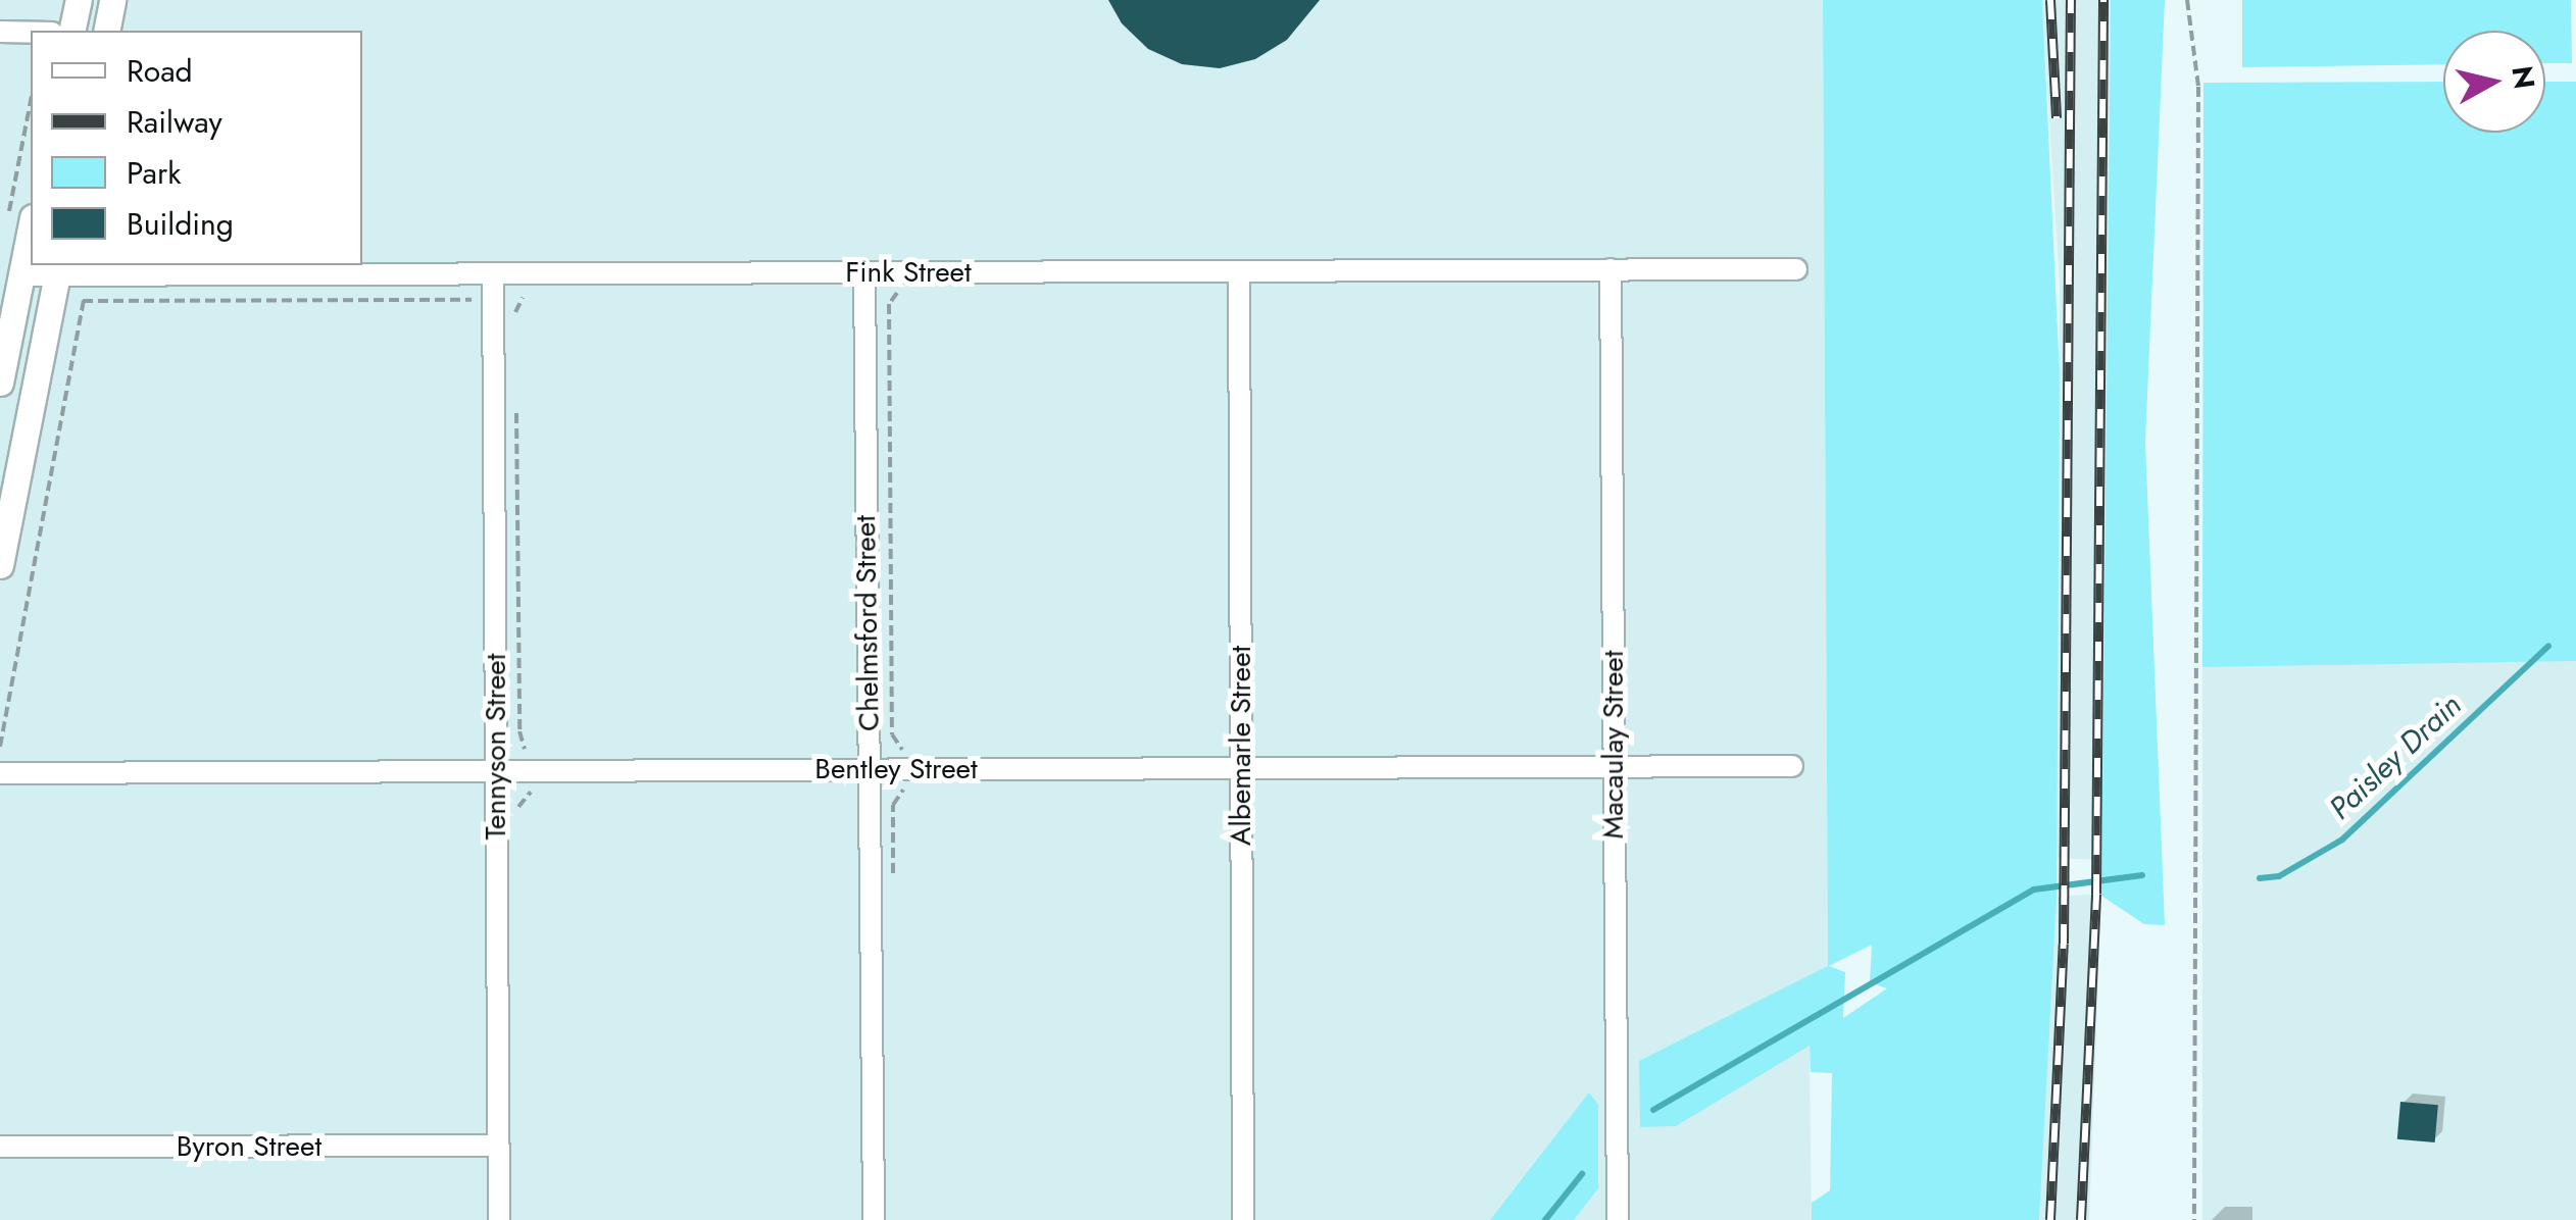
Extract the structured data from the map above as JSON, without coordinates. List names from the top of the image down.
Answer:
{
  "streets": {
    "street": [
      "Fink Street",
      "Chelmsford Street",
      "Macaulay Street",
      "Albemarle Street",
      "Tennyson Street",
      "Bentley Street",
      "Byron Street"
    ]
  },
  "crossings": [
    ["Fink Street", "Chelmsford Street"],
    ["Fink Street", "Macaulay Street"],
    ["Fink Street", "Albemarle Street"],
    ["Fink Street", "Tennyson Street"],
    ["Chelmsford Street", "Bentley Street"],
    ["Macaulay Street", "Bentley Street"],
    ["Albemarle Street", "Bentley Street"],
    ["Tennyson Street", "Bentley Street"],
    ["Tennyson Street", "Byron Street"]
  ],
  "water": ["Paisley Drain"],
  "legend": [
    "Road",
    "Railway",
    "Park",
    "Building"
  ],
  "north": "right"
}
